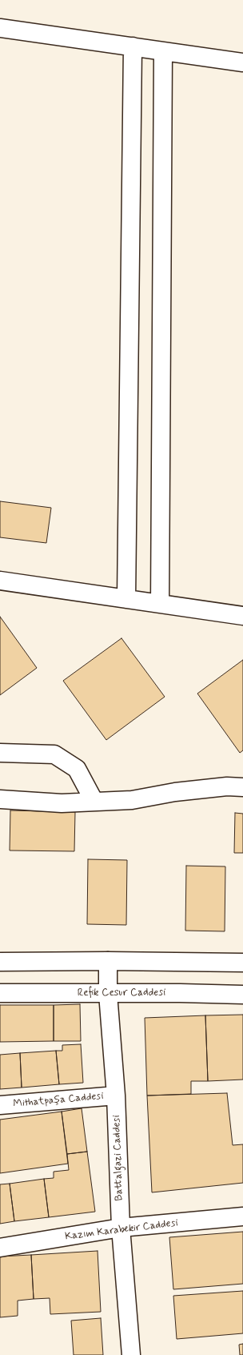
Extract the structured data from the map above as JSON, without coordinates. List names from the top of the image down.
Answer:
{
  "streets": {
    "street": [
      "Refik Cesur Caddesi",
      "Mithatpaşa Caddesi",
      "Battalgazi Caddesi",
      "Kazım Karabekir Caddesi"
    ]
  },
  "crossings": [
    ["Refik Cesur Caddesi", "Battalgazi Caddesi"],
    ["Mithatpaşa Caddesi", "Battalgazi Caddesi"],
    ["Battalgazi Caddesi", "Kazım Karabekir Caddesi"]
  ]
}
